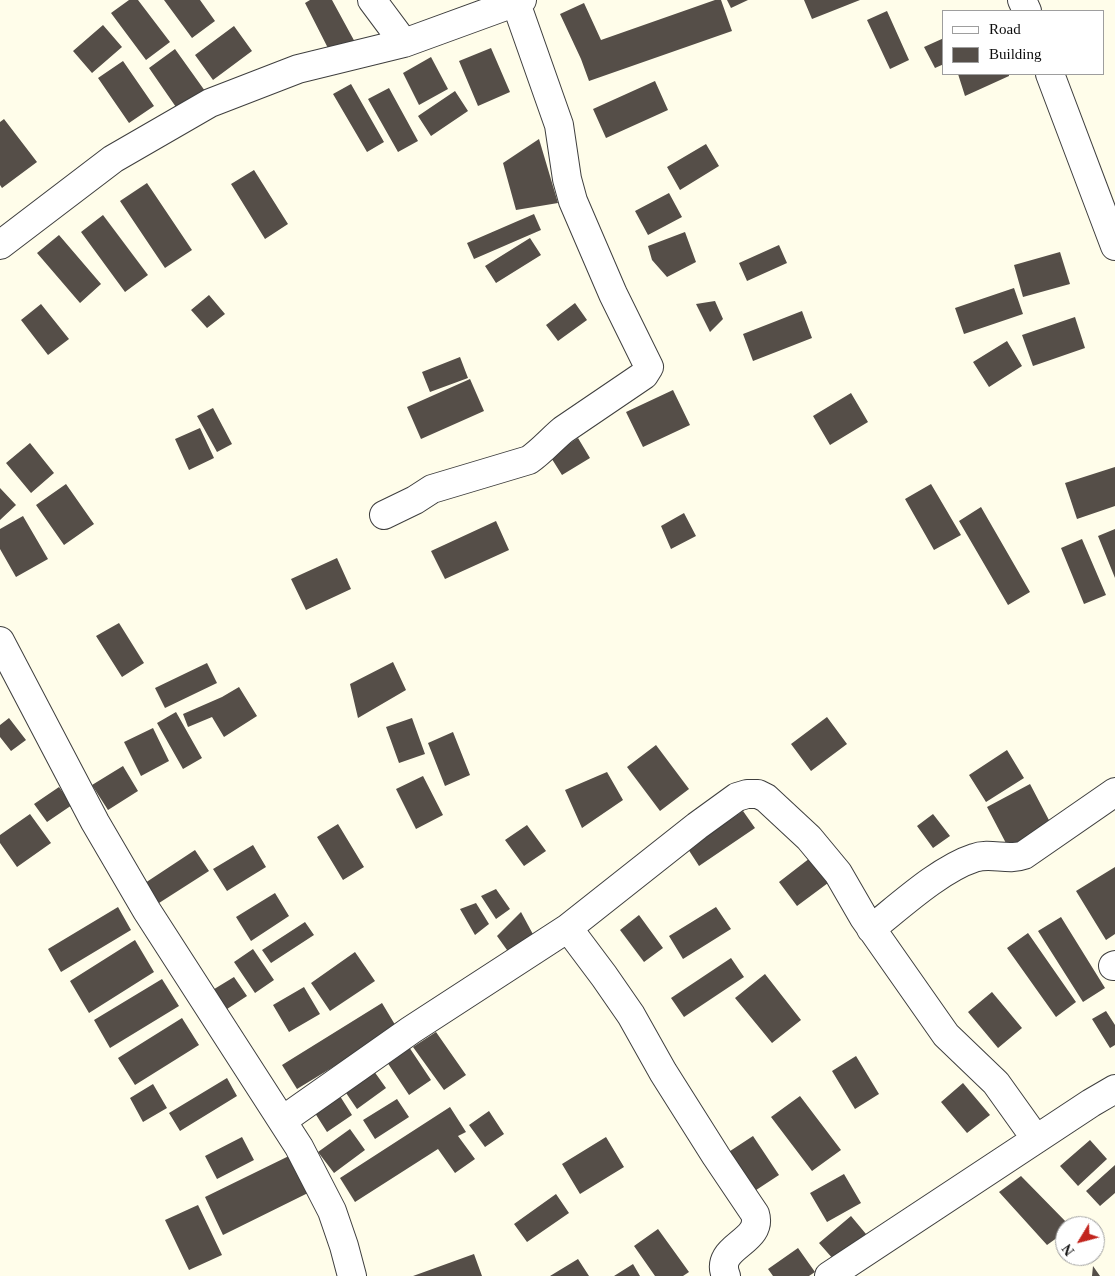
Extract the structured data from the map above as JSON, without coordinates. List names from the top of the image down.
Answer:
{
  "legend": ["Road", "Building"],
  "north": "bottom left"
}
